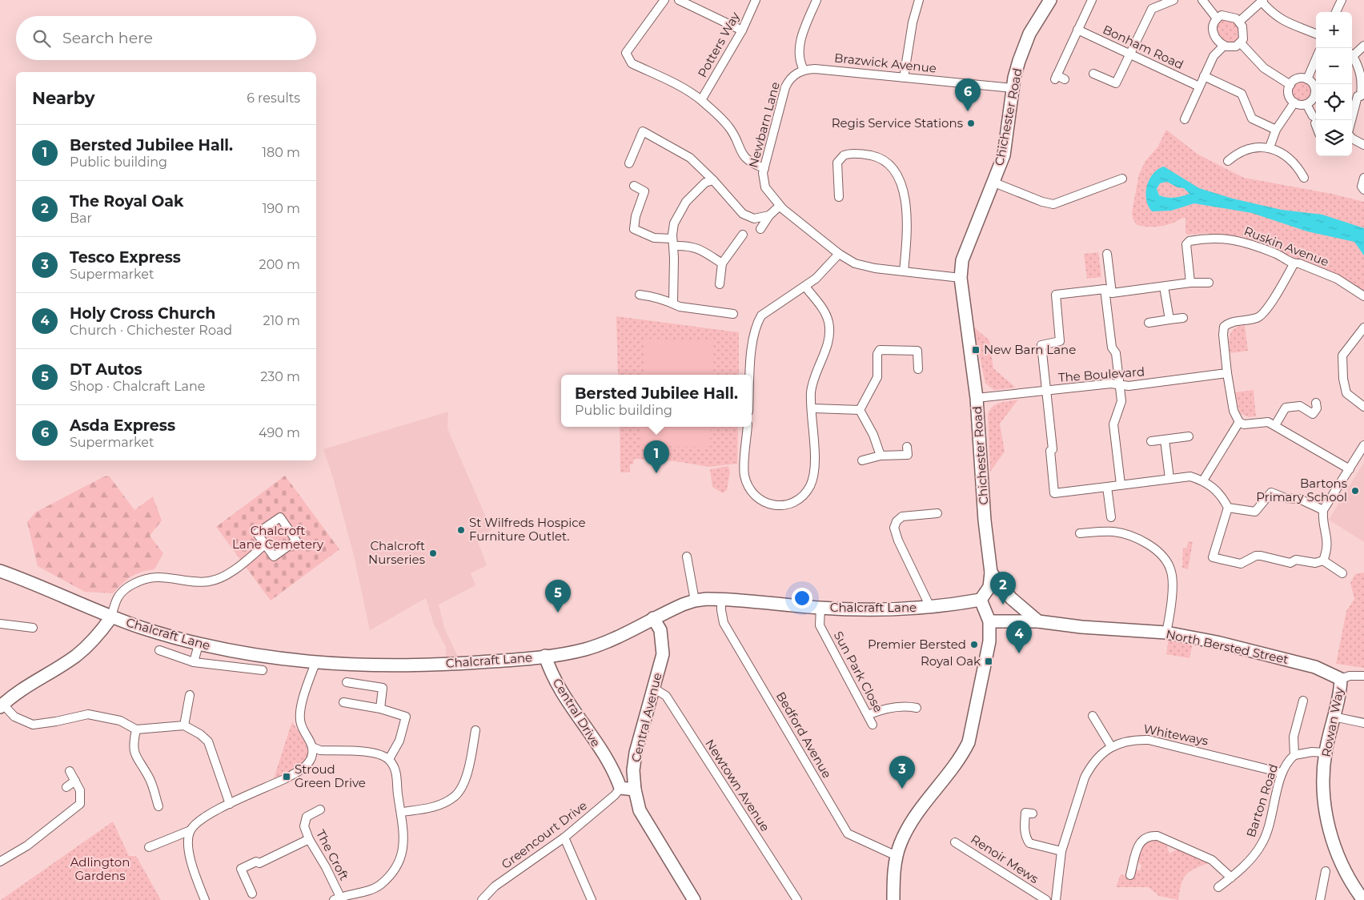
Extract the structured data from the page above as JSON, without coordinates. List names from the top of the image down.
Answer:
{
  "streets": {
    "street": [
      "Potters Way",
      "Bonham Road",
      "Brazwick Avenue",
      "Chichester Road",
      "Newbarn Lane",
      "Ruskin Avenue",
      "The Boulevard",
      "Chalcraft Lane",
      "North Bersted Street",
      "Sun Park Close",
      "Central Drive",
      "Central Avenue",
      "Rowan Way",
      "Bedford Avenue",
      "Whiteways",
      "Newtown Avenue",
      "Barton Road",
      "Greencourt Drive",
      "The Croft",
      "Renoir Mews"
    ]
  },
  "crossings": [
    ["Brazwick Avenue", "Chichester Road"],
    ["Brazwick Avenue", "Newbarn Lane"],
    ["Chichester Road", "Newbarn Lane"],
    ["Chichester Road", "The Boulevard"],
    ["Chichester Road", "Chalcraft Lane"],
    ["Chalcraft Lane", "Sun Park Close"],
    ["Chalcraft Lane", "Central Drive"],
    ["Chalcraft Lane", "Central Avenue"],
    ["Chalcraft Lane", "Bedford Avenue"],
    ["North Bersted Street", "Rowan Way"],
    ["Central Drive", "Central Avenue"],
    ["Central Drive", "Greencourt Drive"],
    ["Central Avenue", "Newtown Avenue"],
    ["Central Avenue", "Greencourt Drive"],
    ["Rowan Way", "Barton Road"],
    ["Whiteways", "Barton Road"]
  ],
  "parks": ["Chalcroft Lane Cemetery", "Adlington Gardens"],
  "places": {
    "other": [
      "Regis Service Stations",
      "Bartons Primary School",
      "St Wilfreds Hospice Furniture Outlet.",
      "Chalcroft Nurseries",
      "Premier Bersted"
    ],
    "transit": ["New Barn Lane", "Royal Oak", "Stroud Green Drive"]
  },
  "page": {
    "map_buttons": ["+", "−"],
    "search": "Search here",
    "heading": ["Nearby", "6 results"],
    "pins": [
      "6",
      "1",
      "2",
      "5",
      "4",
      "3"
    ],
    "list": [
      {
        "mark": "1",
        "name": "Bersted Jubilee Hall.",
        "note": "Public building",
        "value": "180 m"
      },
      {
        "mark": "2",
        "name": "The Royal Oak",
        "note": "Bar",
        "value": "190 m"
      },
      {
        "mark": "3",
        "name": "Tesco Express",
        "note": "Supermarket",
        "value": "200 m"
      },
      {
        "mark": "4",
        "name": "Holy Cross Church",
        "note": "Church · Chichester Road",
        "value": "210 m"
      },
      {
        "mark": "5",
        "name": "DT Autos",
        "note": "Shop · Chalcraft Lane",
        "value": "230 m"
      },
      {
        "mark": "6",
        "name": "Asda Express",
        "note": "Supermarket",
        "value": "490 m"
      }
    ],
    "popup": ["Bersted Jubilee Hall.", "Public building"]
  }
}
